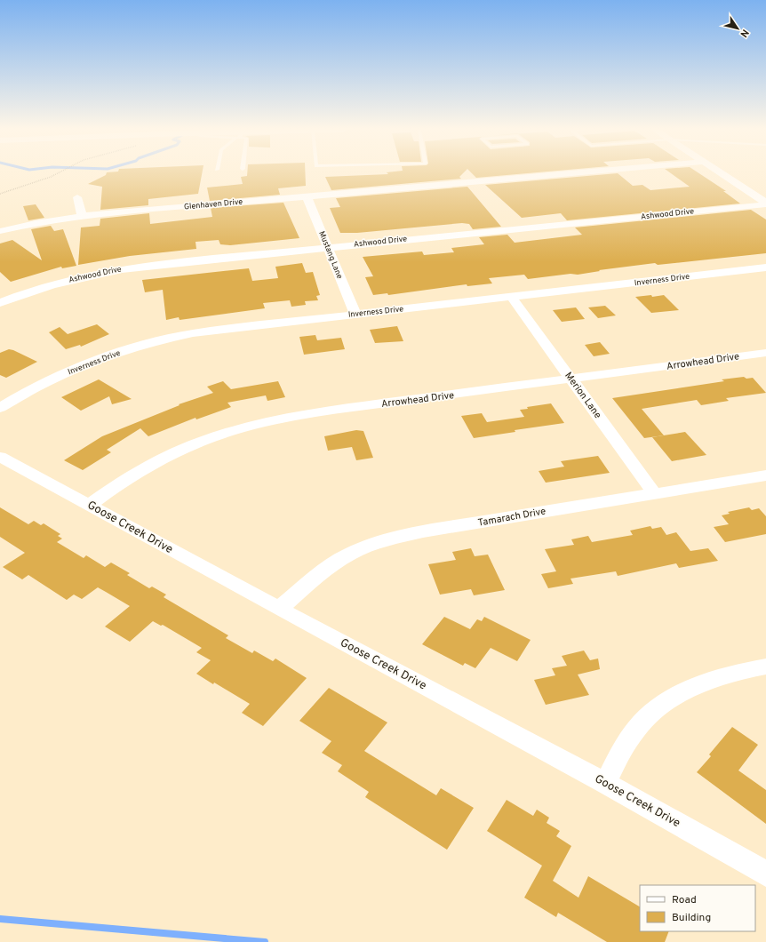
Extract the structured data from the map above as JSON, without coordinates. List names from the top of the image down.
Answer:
{
  "streets": {
    "street": [
      "Glenhaven Drive",
      "Ashwood Drive",
      "Mustang Lane",
      "Inverness Drive",
      "Arrowhead Drive",
      "Merion Lane",
      "Tamarach Drive",
      "Goose Creek Drive"
    ]
  },
  "crossings": [
    ["Glenhaven Drive", "Mustang Lane"],
    ["Ashwood Drive", "Mustang Lane"],
    ["Mustang Lane", "Inverness Drive"],
    ["Inverness Drive", "Merion Lane"],
    ["Arrowhead Drive", "Merion Lane"],
    ["Arrowhead Drive", "Goose Creek Drive"],
    ["Merion Lane", "Tamarach Drive"],
    ["Tamarach Drive", "Goose Creek Drive"]
  ],
  "legend": ["Road", "Building"],
  "north": "bottom right"
}
